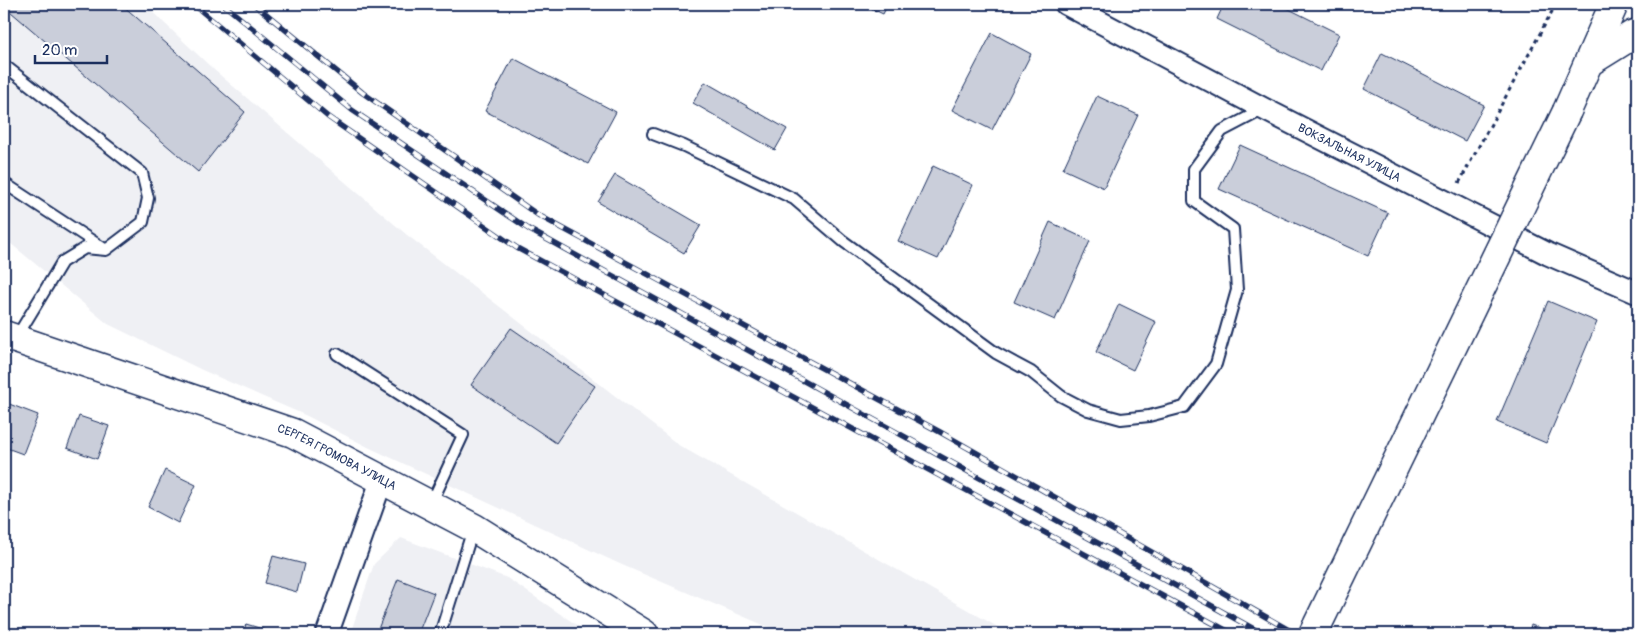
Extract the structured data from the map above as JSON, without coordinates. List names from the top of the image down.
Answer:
{
  "streets": {
    "main road": ["СЕРГЕЯ ГРОМОВА УЛИЦА"],
    "street": ["ВОКЗАЛЬНАЯ УЛИЦА"]
  },
  "scale_bar": "20 m"
}
